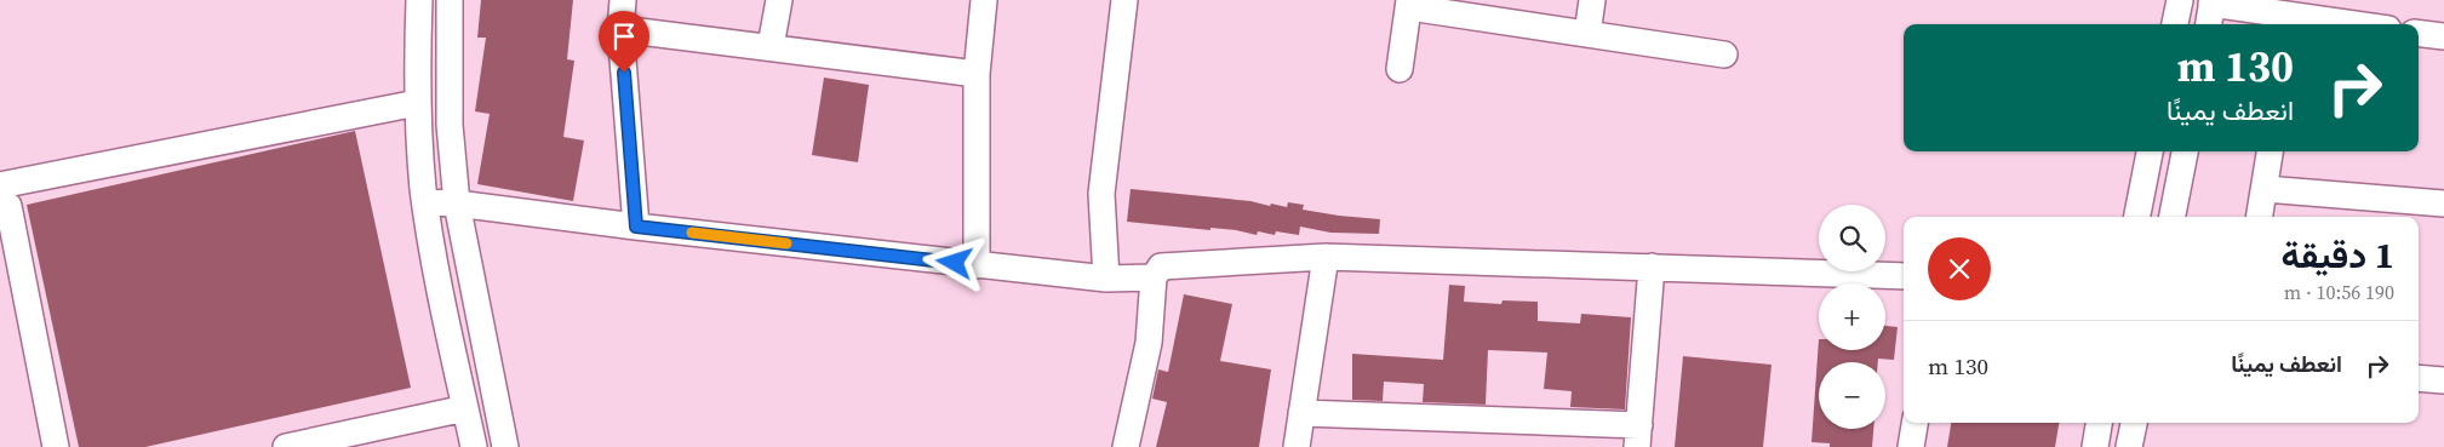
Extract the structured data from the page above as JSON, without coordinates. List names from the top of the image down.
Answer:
{
  "page": {
    "turn": ["130 m", "انعطف يمينًا"],
    "map_buttons": ["+", "−"],
    "heading": ["1 دقيقة", "190 m · 10:56"],
    "list": [
      {
        "name": "انعطف يمينًا",
        "value": "130 m"
      }
    ]
  }
}
